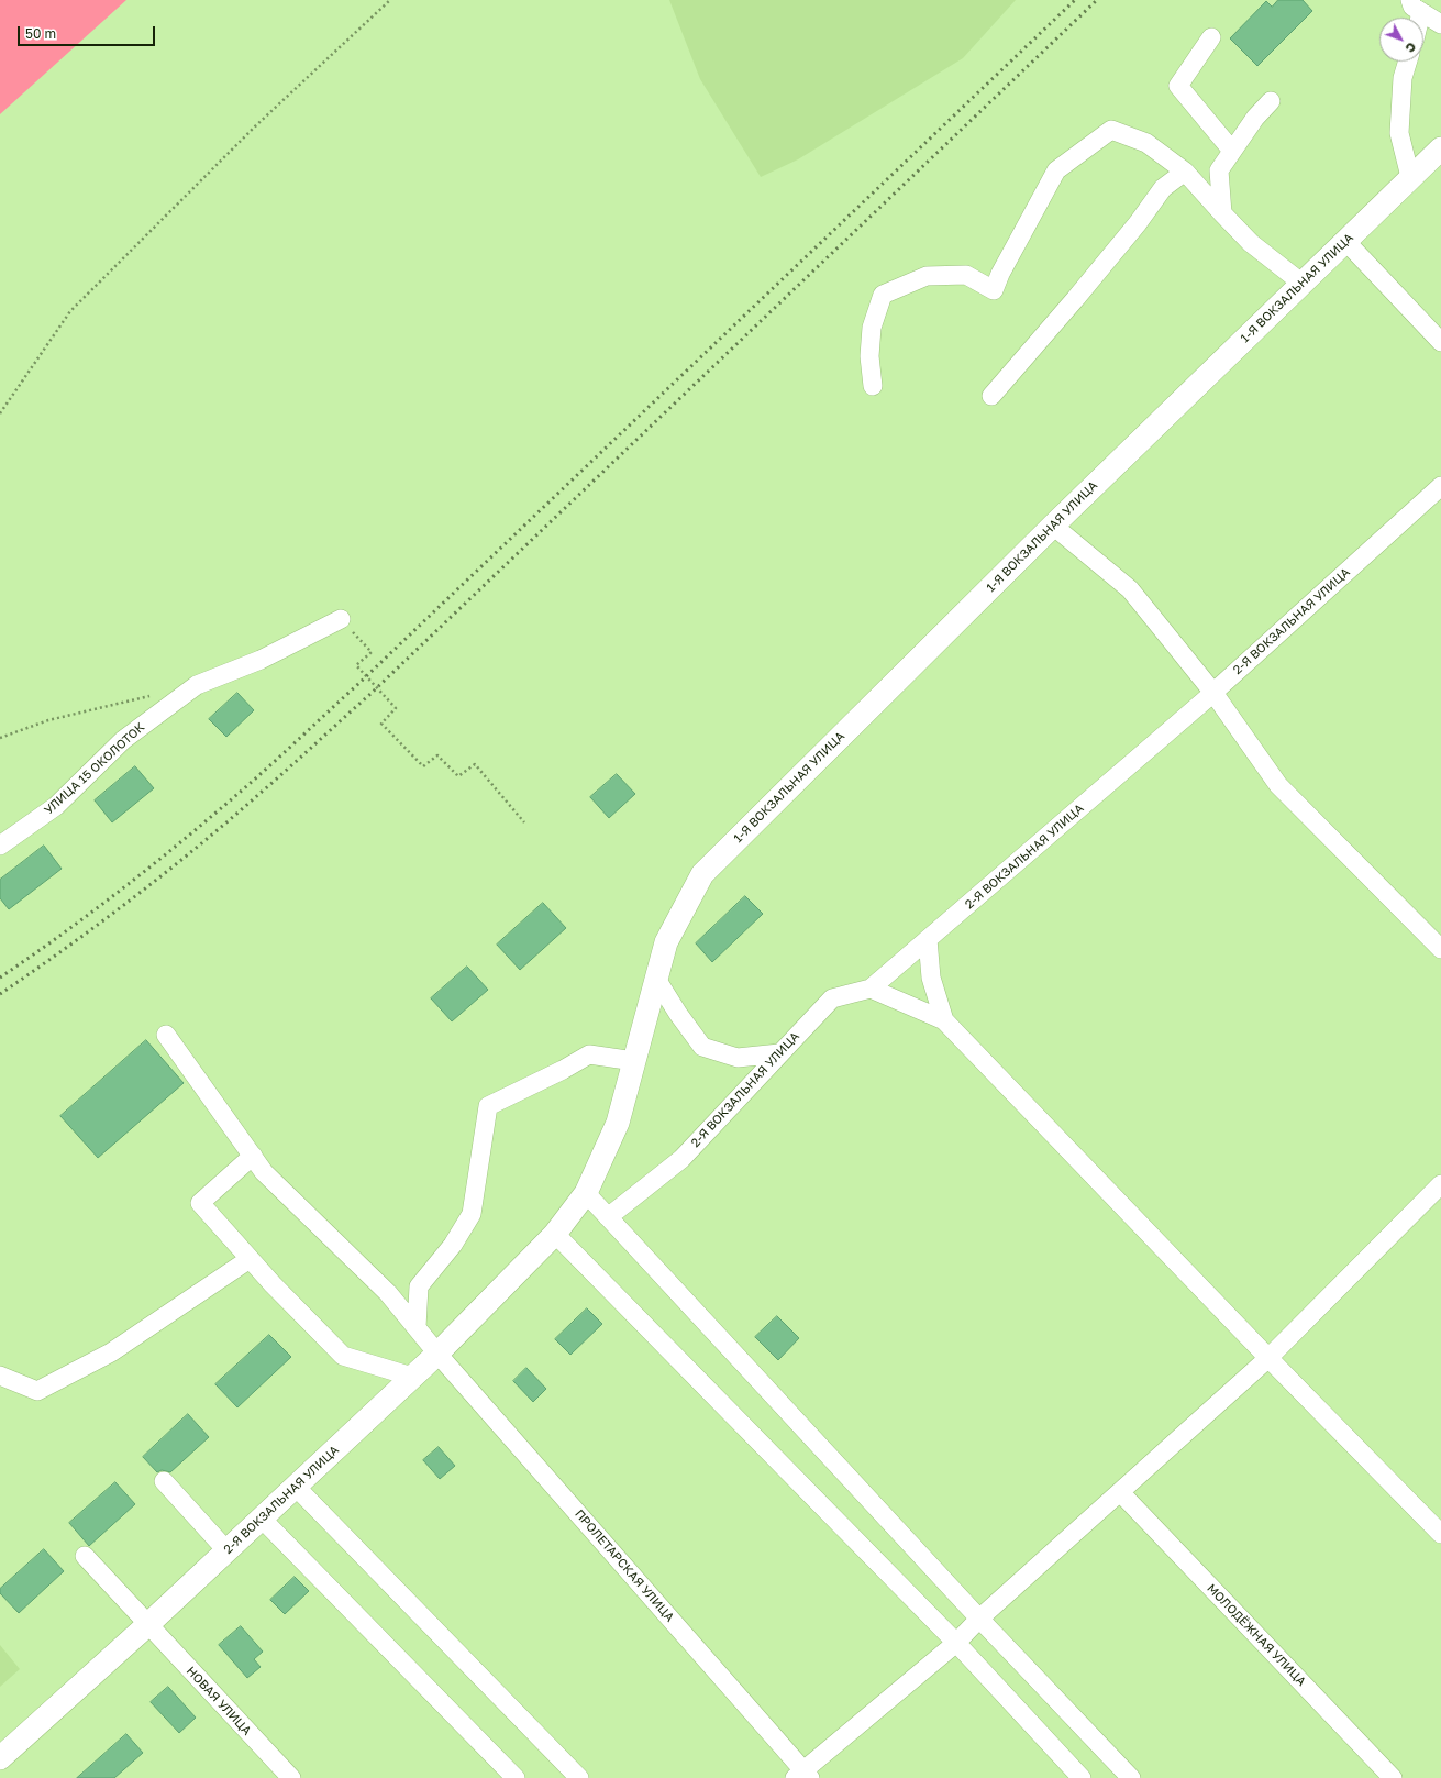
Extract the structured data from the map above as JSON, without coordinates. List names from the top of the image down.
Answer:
{
  "streets": {
    "main road": ["1-Я ВОКЗАЛЬНАЯ УЛИЦА", "2-Я ВОКЗАЛЬНАЯ УЛИЦА"],
    "street": [
      "УЛИЦА 15 ОКОЛОТОК",
      "ПРОЛЕТАРСКАЯ УЛИЦА",
      "МОЛОДЁЖНАЯ УЛИЦА",
      "НОВАЯ УЛИЦА"
    ]
  },
  "crossings": [
    ["1-Я ВОКЗАЛЬНАЯ УЛИЦА", "2-Я ВОКЗАЛЬНАЯ УЛИЦА"],
    ["2-Я ВОКЗАЛЬНАЯ УЛИЦА", "ПРОЛЕТАРСКАЯ УЛИЦА"],
    ["2-Я ВОКЗАЛЬНАЯ УЛИЦА", "НОВАЯ УЛИЦА"]
  ],
  "scale_bar": "50 m",
  "north": "bottom right"
}
